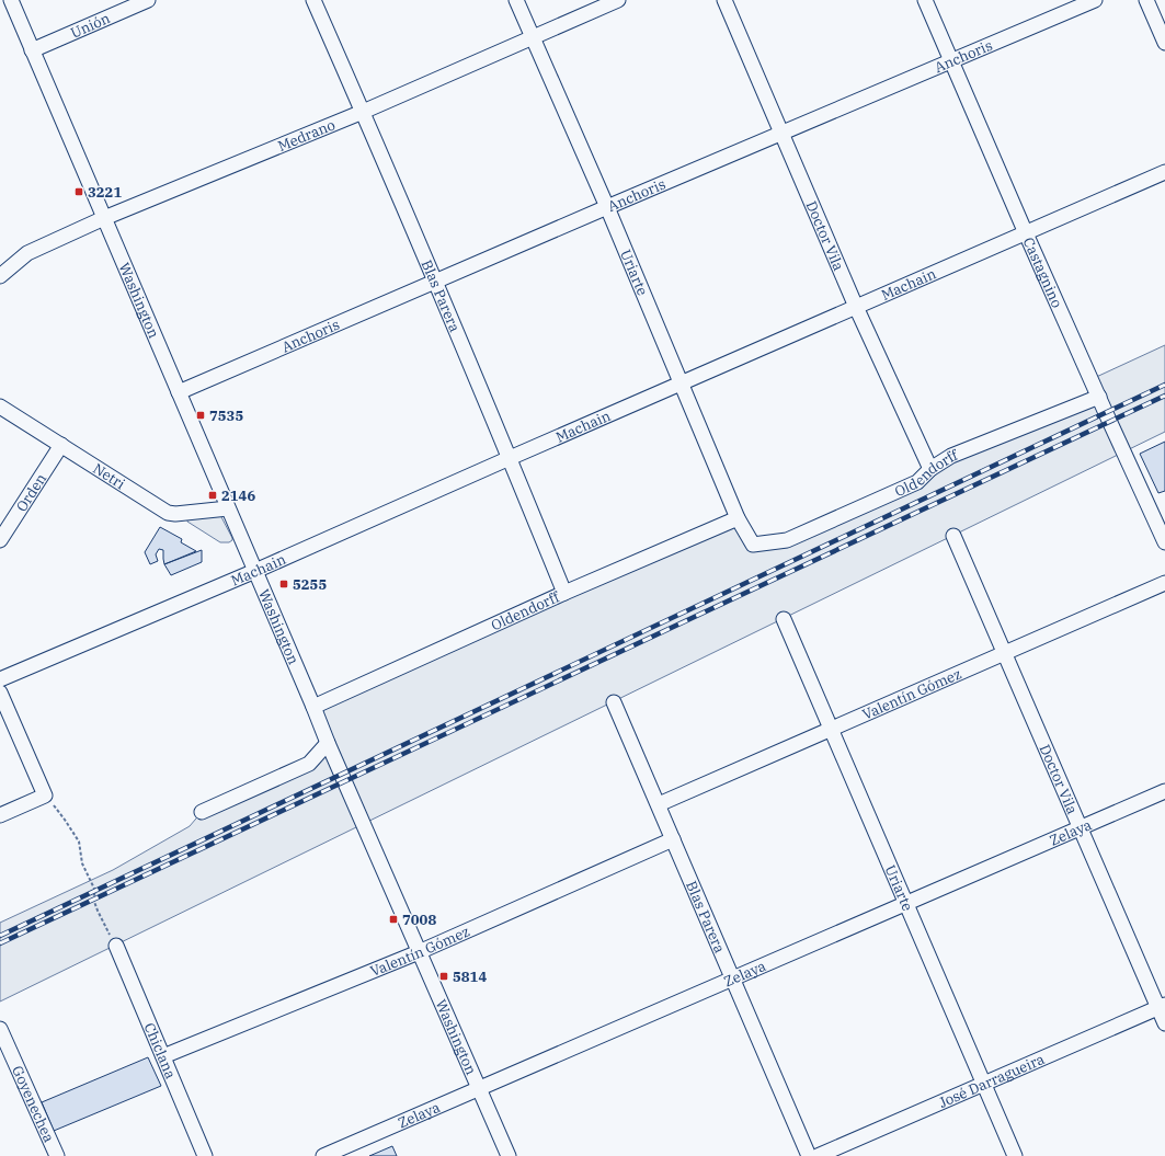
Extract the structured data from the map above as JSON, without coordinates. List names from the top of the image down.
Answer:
{
  "streets": {
    "street": [
      "Unión",
      "Anchoris",
      "Medrano",
      "Doctor Vila",
      "Uriarte",
      "Castagnino",
      "Machain",
      "Blas Parera",
      "Washington",
      "Oldendorff",
      "Netri",
      "Orden",
      "Valentín Gómez",
      "Zelaya",
      "Chiclana",
      "José Darragueira",
      "Goyenechea"
    ]
  },
  "crossings": [
    ["Unión", "Washington"],
    ["Anchoris", "Doctor Vila"],
    ["Anchoris", "Uriarte"],
    ["Anchoris", "Castagnino"],
    ["Anchoris", "Blas Parera"],
    ["Anchoris", "Washington"],
    ["Medrano", "Uriarte"],
    ["Medrano", "Blas Parera"],
    ["Medrano", "Washington"],
    ["Doctor Vila", "Machain"],
    ["Doctor Vila", "Oldendorff"],
    ["Doctor Vila", "Valentín Gómez"],
    ["Doctor Vila", "Zelaya"],
    ["Doctor Vila", "José Darragueira"],
    ["Uriarte", "Machain"],
    ["Uriarte", "Oldendorff"],
    ["Uriarte", "Valentín Gómez"],
    ["Uriarte", "Zelaya"],
    ["Uriarte", "José Darragueira"],
    ["Castagnino", "Machain"],
    ["Castagnino", "Oldendorff"],
    ["Machain", "Blas Parera"],
    ["Machain", "Washington"],
    ["Blas Parera", "Oldendorff"],
    ["Blas Parera", "Valentín Gómez"],
    ["Blas Parera", "Zelaya"],
    ["Washington", "Oldendorff"],
    ["Washington", "Netri"],
    ["Washington", "Valentín Gómez"],
    ["Washington", "Zelaya"],
    ["Netri", "Orden"],
    ["Valentín Gómez", "Chiclana"]
  ],
  "places": {
    "transit": [
      "3221",
      "7535",
      "2146",
      "5255",
      "7008",
      "5814"
    ]
  }
}
